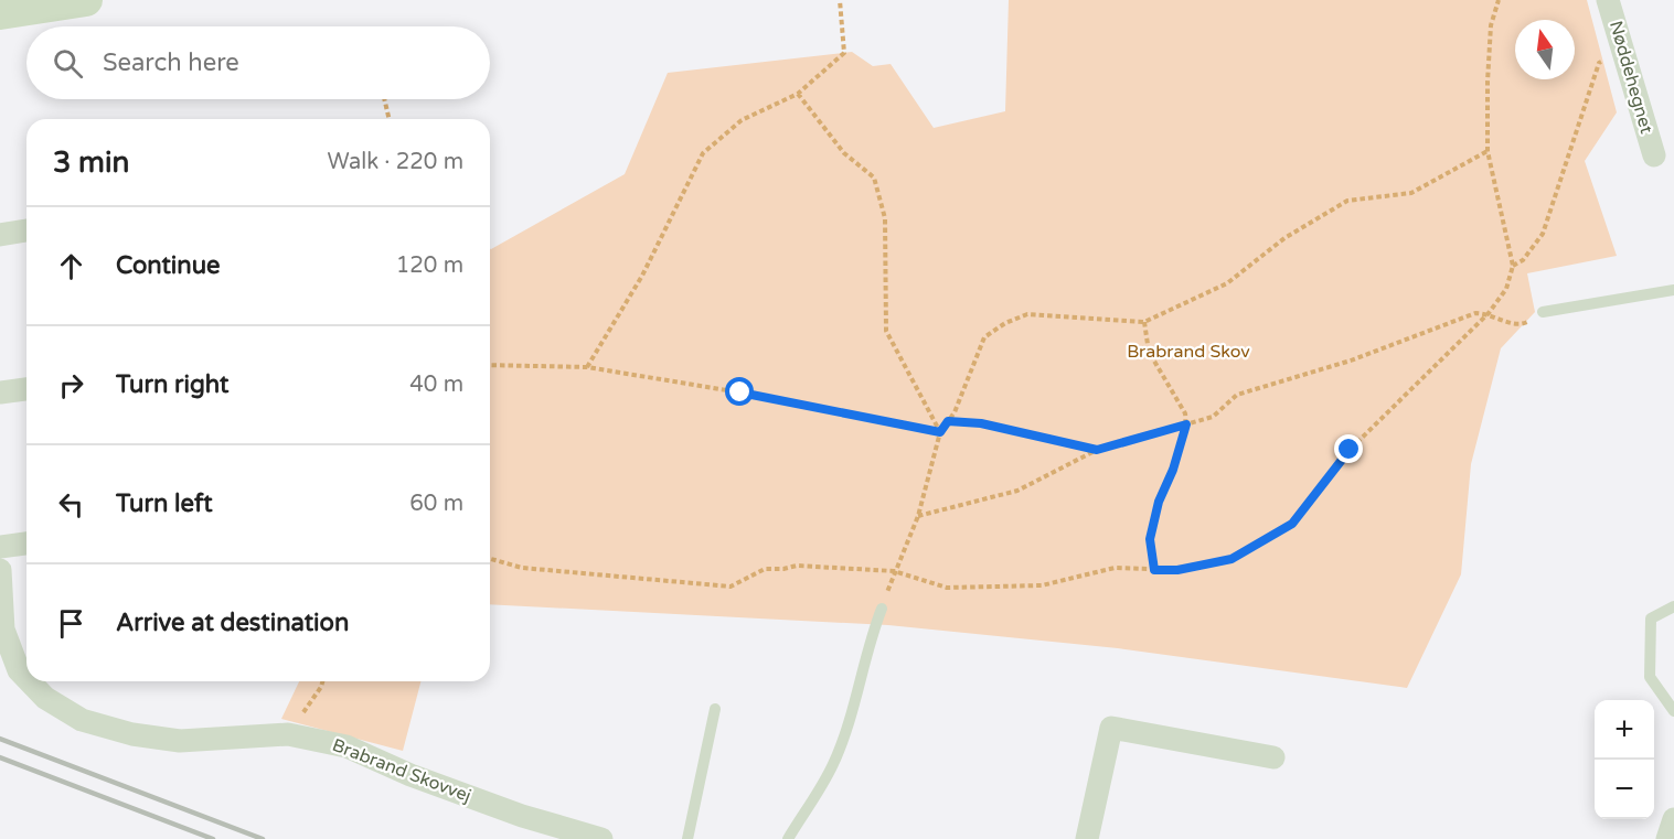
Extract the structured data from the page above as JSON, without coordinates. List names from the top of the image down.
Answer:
{
  "streets": {
    "street": ["Nøddehegnet", "Brabrand Skovvej"]
  },
  "parks": ["Brabrand Skov"],
  "north": "top",
  "page": {
    "search": "Search here",
    "heading": ["3 min", "Walk · 220 m"],
    "list": [
      ["Continue", "120 m"],
      ["Turn right", "40 m"],
      ["Turn left", "60 m"],
      "Arrive at destination"
    ],
    "map_buttons": ["+", "−"]
  }
}
